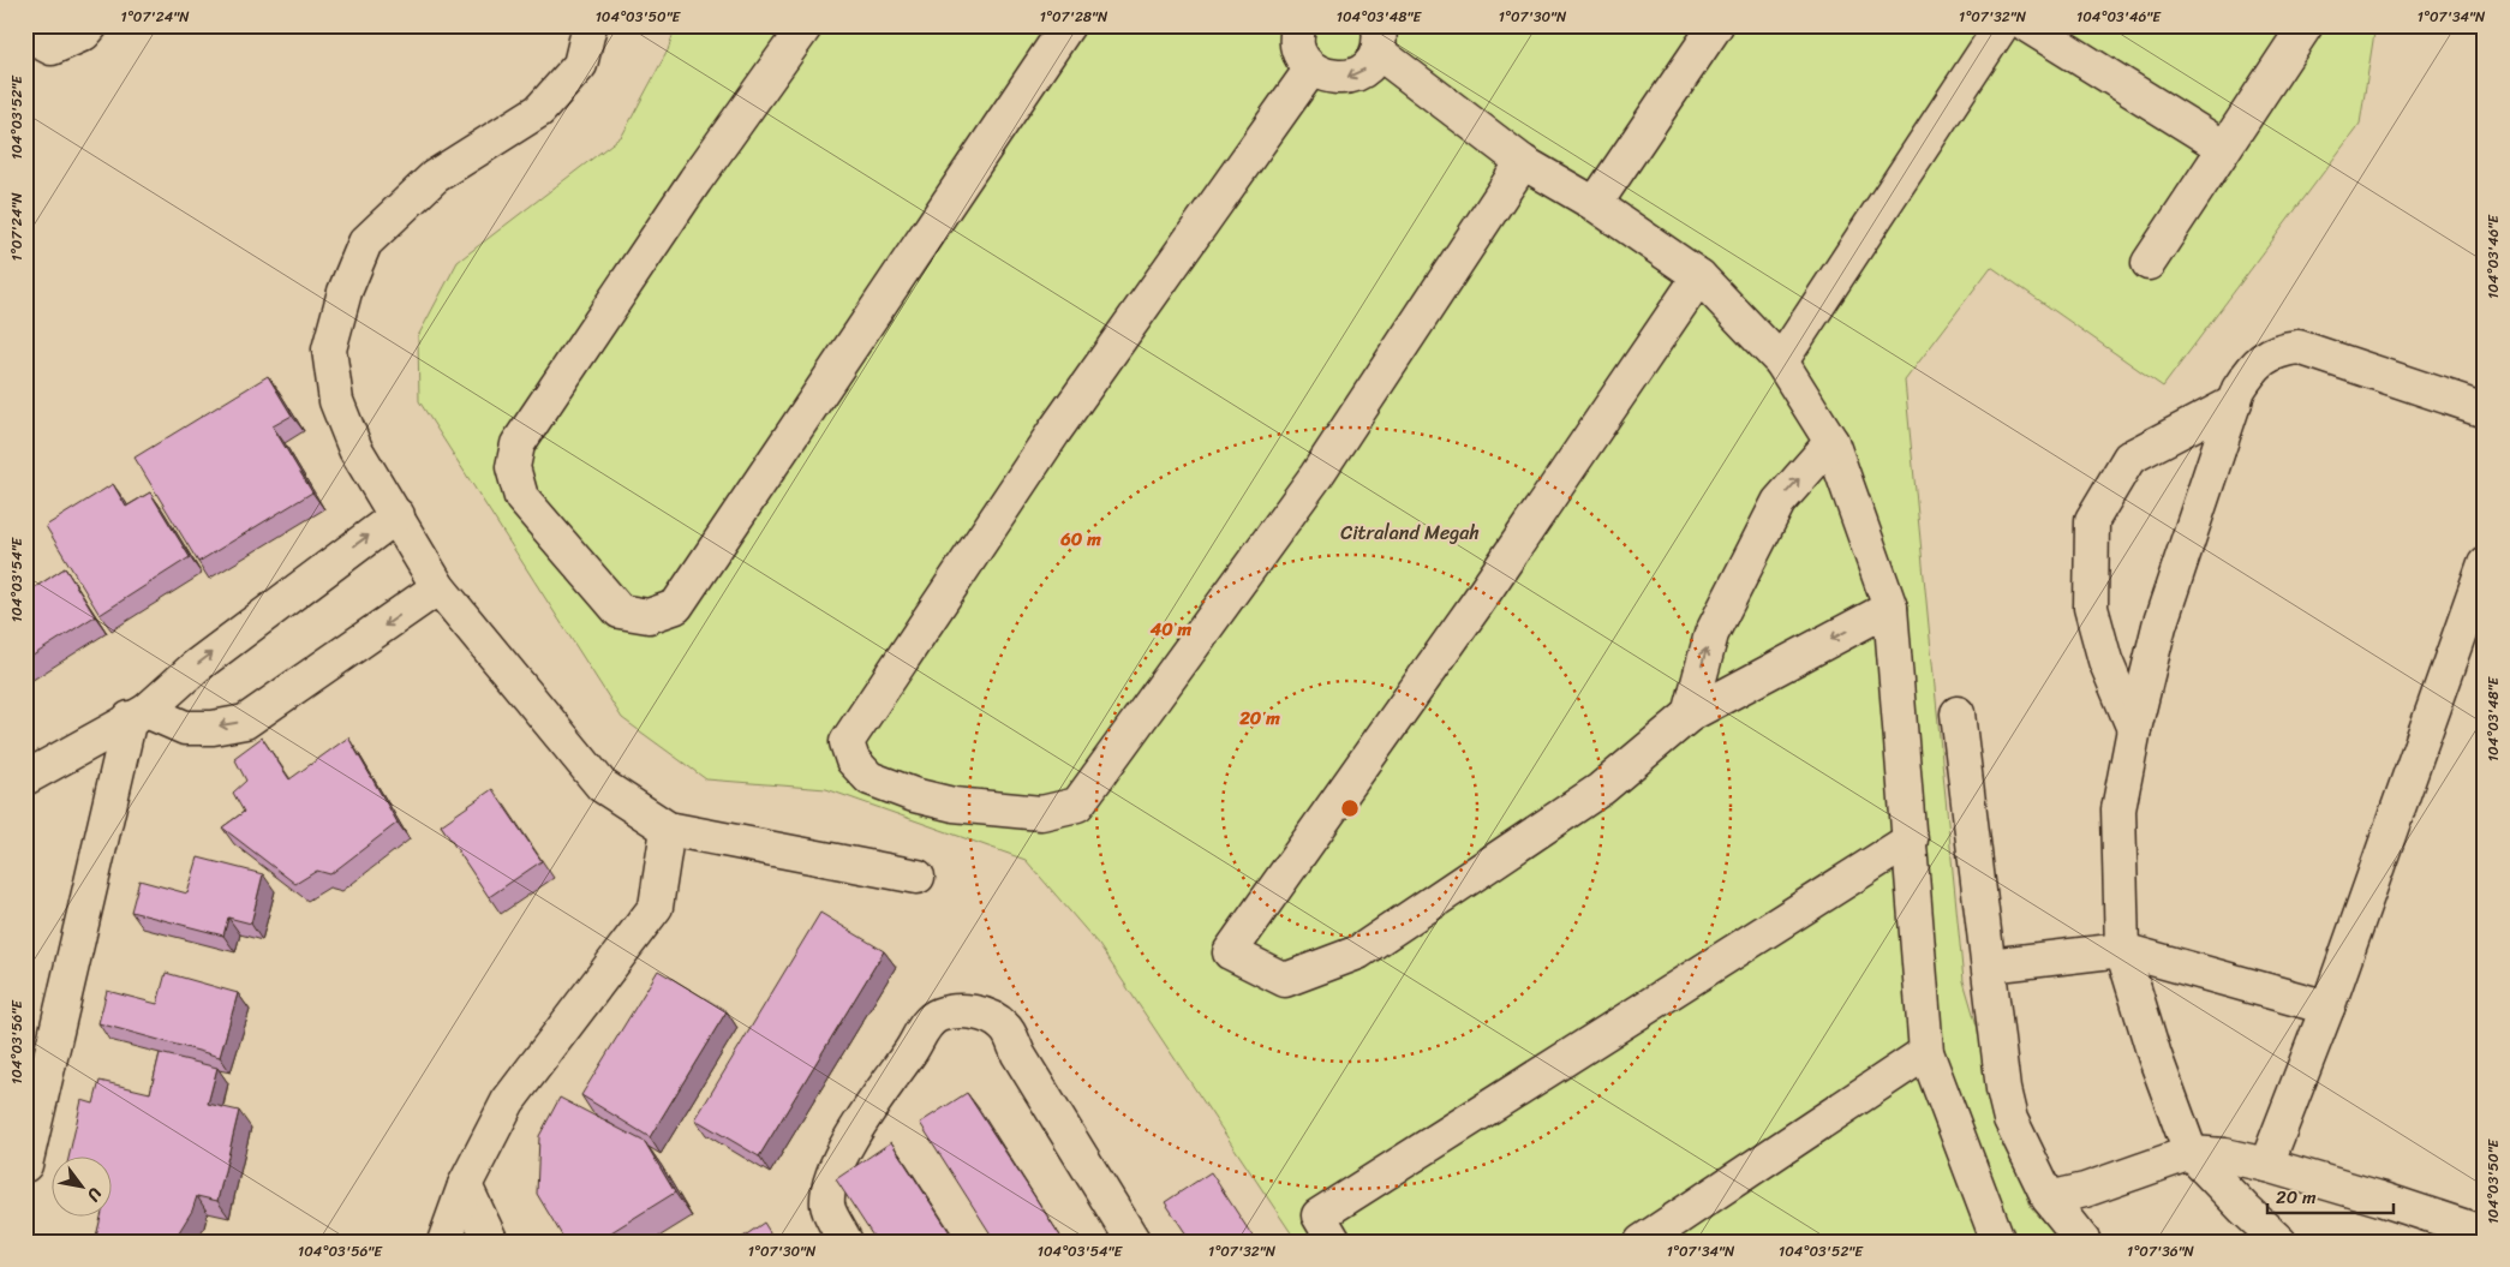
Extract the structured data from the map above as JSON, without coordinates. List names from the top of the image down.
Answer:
{
  "parks": ["Citraland Megah"],
  "scale_bar": "20 m",
  "north": "bottom right",
  "coordinates": [
    "1°07'24\"N",
    "104°03'50\"E",
    "1°07'28\"N",
    "104°03'48\"E",
    "1°07'30\"N",
    "1°07'32\"N",
    "104°03'46\"E",
    "1°07'34\"N",
    "104°03'52\"E",
    "104°03'54\"E",
    "104°03'56\"E",
    "1°07'36\"N"
  ],
  "rings": ["60 m", "40 m", "20 m"]
}
